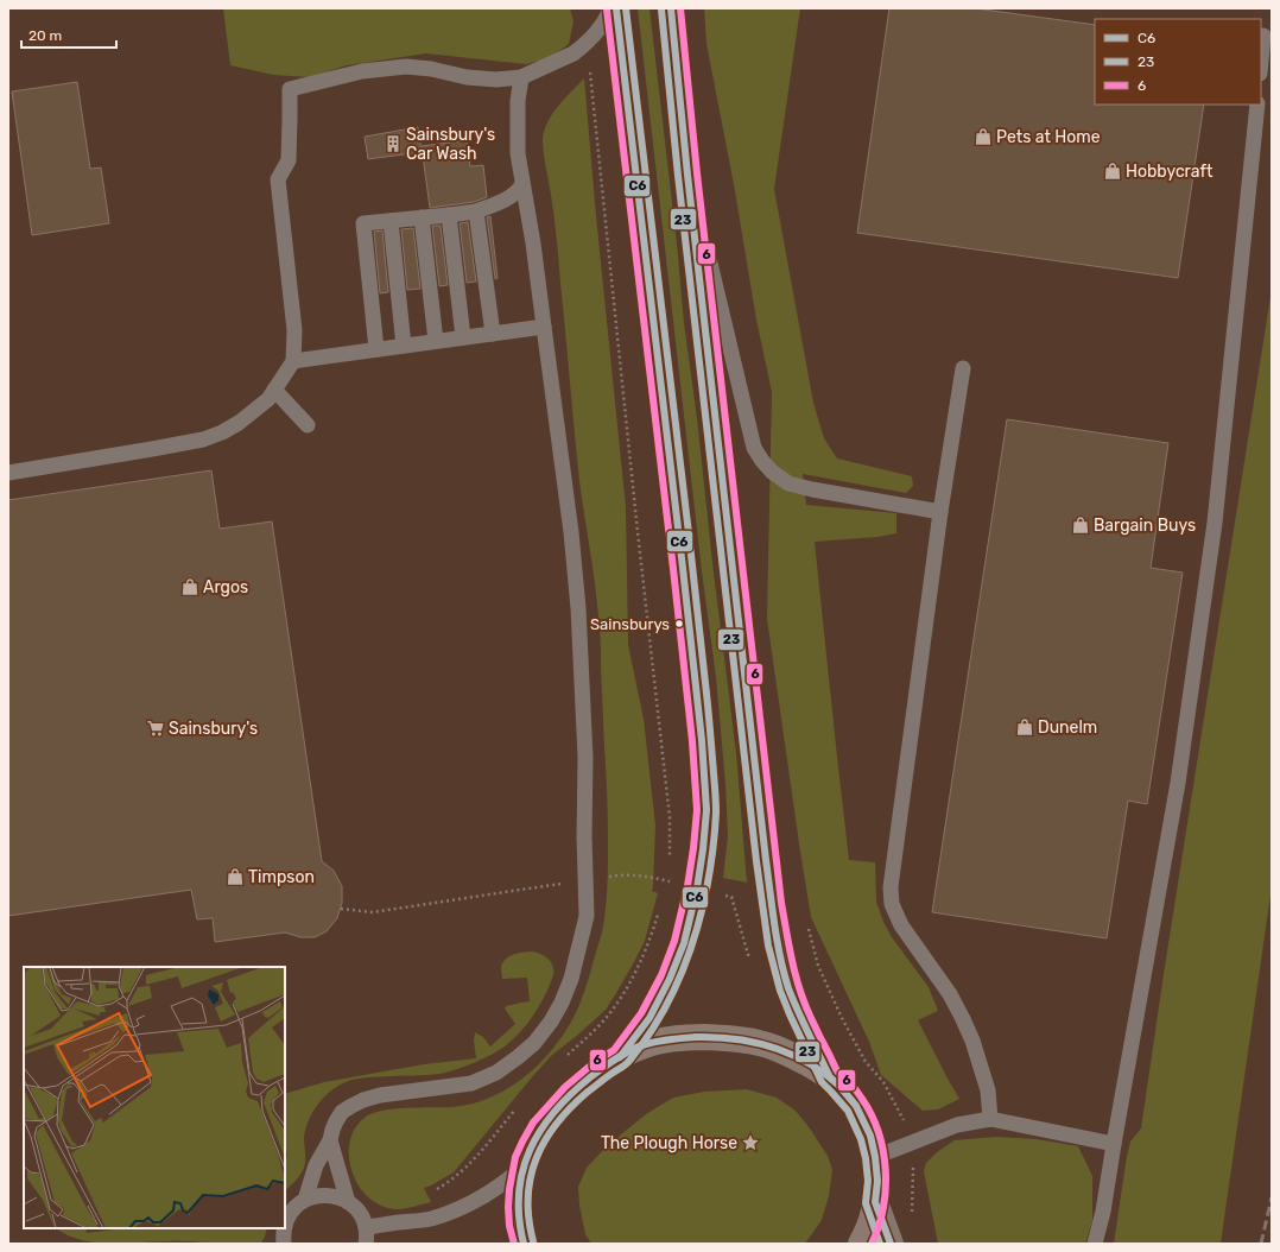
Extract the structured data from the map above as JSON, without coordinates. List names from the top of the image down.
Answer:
{
  "places": {
    "shop": [
      "Pets at Home",
      "Hobbycraft",
      "Bargain Buys",
      "Argos",
      "Dunelm",
      "Timpson"
    ],
    "building": ["Sainsbury's Car Wash"],
    "other": ["Sainsburys"],
    "supermarket": ["Sainsbury's"],
    "place": ["The Plough Horse"]
  },
  "lines": ["transit line C6", "transit line 23", "transit line 6"],
  "legend": ["C6", "23", "6"],
  "scale_bar": "20 m"
}
